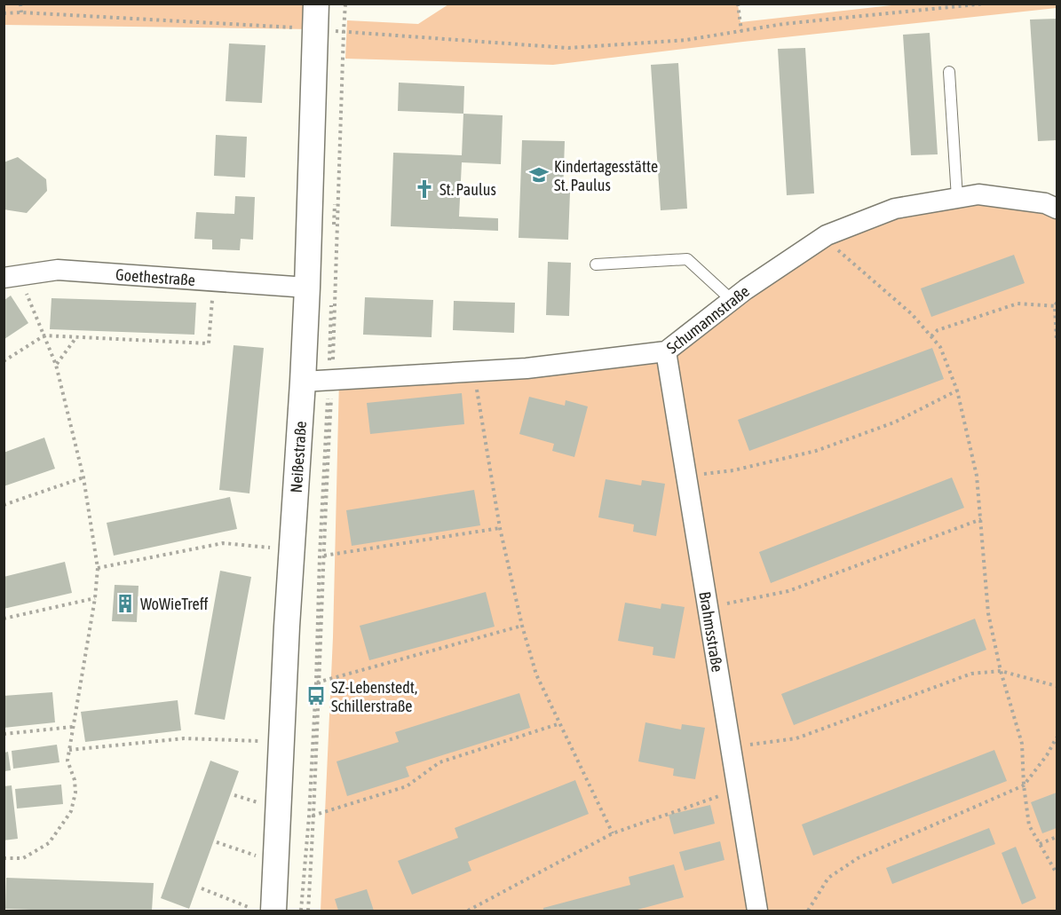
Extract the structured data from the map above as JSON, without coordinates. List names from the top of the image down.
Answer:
{
  "streets": {
    "street": [
      "Goethestraße",
      "Schumannstraße",
      "Neißestraße",
      "Brahmsstraße"
    ]
  },
  "crossings": [
    ["Goethestraße", "Neißestraße"],
    ["Schumannstraße", "Neißestraße"],
    ["Schumannstraße", "Brahmsstraße"]
  ],
  "places": {
    "school or university": ["Kindertagesstätte St. Paulus"],
    "church": ["St. Paulus"],
    "building": ["WoWieTreff"],
    "bus stop": ["SZ-Lebenstedt, Schillerstraße"]
  }
}
